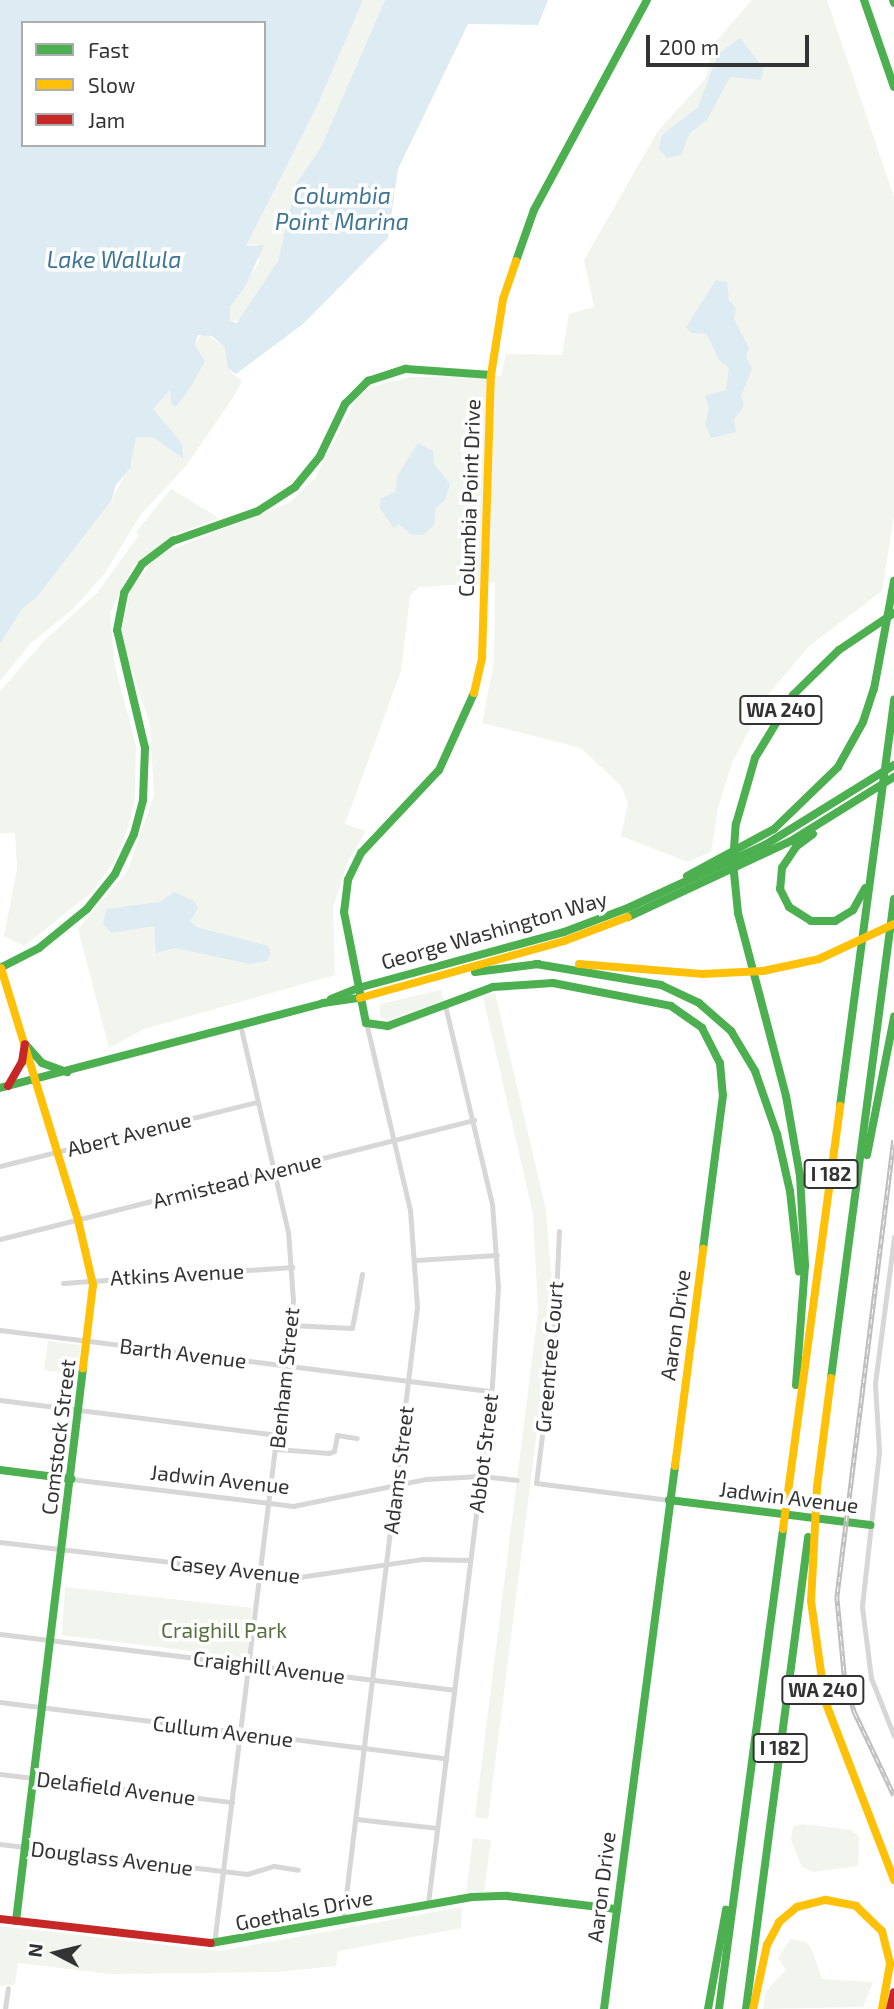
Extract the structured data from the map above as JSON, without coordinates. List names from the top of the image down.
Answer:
{
  "streets": {
    "main road": [
      "Columbia Point Drive",
      "WA 240",
      "George Washington Way",
      "I 182",
      "Aaron Drive",
      "Comstock Street",
      "Jadwin Avenue",
      "Goethals Drive"
    ],
    "street": [
      "Abert Avenue",
      "Armistead Avenue",
      "Atkins Avenue",
      "Barth Avenue",
      "Greentree Court",
      "Benham Street",
      "Abbot Street",
      "Adams Street",
      "Casey Avenue",
      "Craighill Avenue",
      "Cullum Avenue",
      "Delafield Avenue",
      "Douglass Avenue"
    ]
  },
  "crossings": [
    ["Columbia Point Drive", "George Washington Way"],
    ["WA 240", "I 182"],
    ["George Washington Way", "Benham Street"],
    ["George Washington Way", "Comstock Street"],
    ["Abert Avenue", "Benham Street"],
    ["Abert Avenue", "Comstock Street"],
    ["Armistead Avenue", "Benham Street"],
    ["Armistead Avenue", "Comstock Street"],
    ["Armistead Avenue", "Abbot Street"],
    ["Armistead Avenue", "Adams Street"],
    ["Atkins Avenue", "Benham Street"],
    ["Atkins Avenue", "Comstock Street"],
    ["Aaron Drive", "Abbot Street"],
    ["Aaron Drive", "Adams Street"],
    ["Aaron Drive", "Jadwin Avenue"],
    ["Aaron Drive", "Goethals Drive"],
    ["Barth Avenue", "Benham Street"],
    ["Barth Avenue", "Comstock Street"],
    ["Barth Avenue", "Abbot Street"],
    ["Barth Avenue", "Adams Street"],
    ["Greentree Court", "Jadwin Avenue"],
    ["Benham Street", "Jadwin Avenue"],
    ["Benham Street", "Casey Avenue"],
    ["Benham Street", "Craighill Avenue"],
    ["Benham Street", "Cullum Avenue"],
    ["Benham Street", "Delafield Avenue"],
    ["Benham Street", "Douglass Avenue"],
    ["Benham Street", "Goethals Drive"],
    ["Comstock Street", "Jadwin Avenue"],
    ["Comstock Street", "Casey Avenue"],
    ["Comstock Street", "Craighill Avenue"],
    ["Comstock Street", "Cullum Avenue"],
    ["Comstock Street", "Delafield Avenue"],
    ["Comstock Street", "Douglass Avenue"],
    ["Comstock Street", "Goethals Drive"],
    ["Abbot Street", "Jadwin Avenue"],
    ["Abbot Street", "Casey Avenue"],
    ["Abbot Street", "Craighill Avenue"],
    ["Abbot Street", "Cullum Avenue"],
    ["Abbot Street", "Goethals Drive"],
    ["Adams Street", "Jadwin Avenue"],
    ["Adams Street", "Casey Avenue"],
    ["Adams Street", "Craighill Avenue"],
    ["Adams Street", "Cullum Avenue"],
    ["Adams Street", "Goethals Drive"]
  ],
  "water": ["Columbia Point Marina", "Lake Wallula"],
  "parks": ["Craighill Park"],
  "legend": ["Fast", "Slow", "Jam"],
  "scale_bar": "200 m",
  "north": "left"
}
